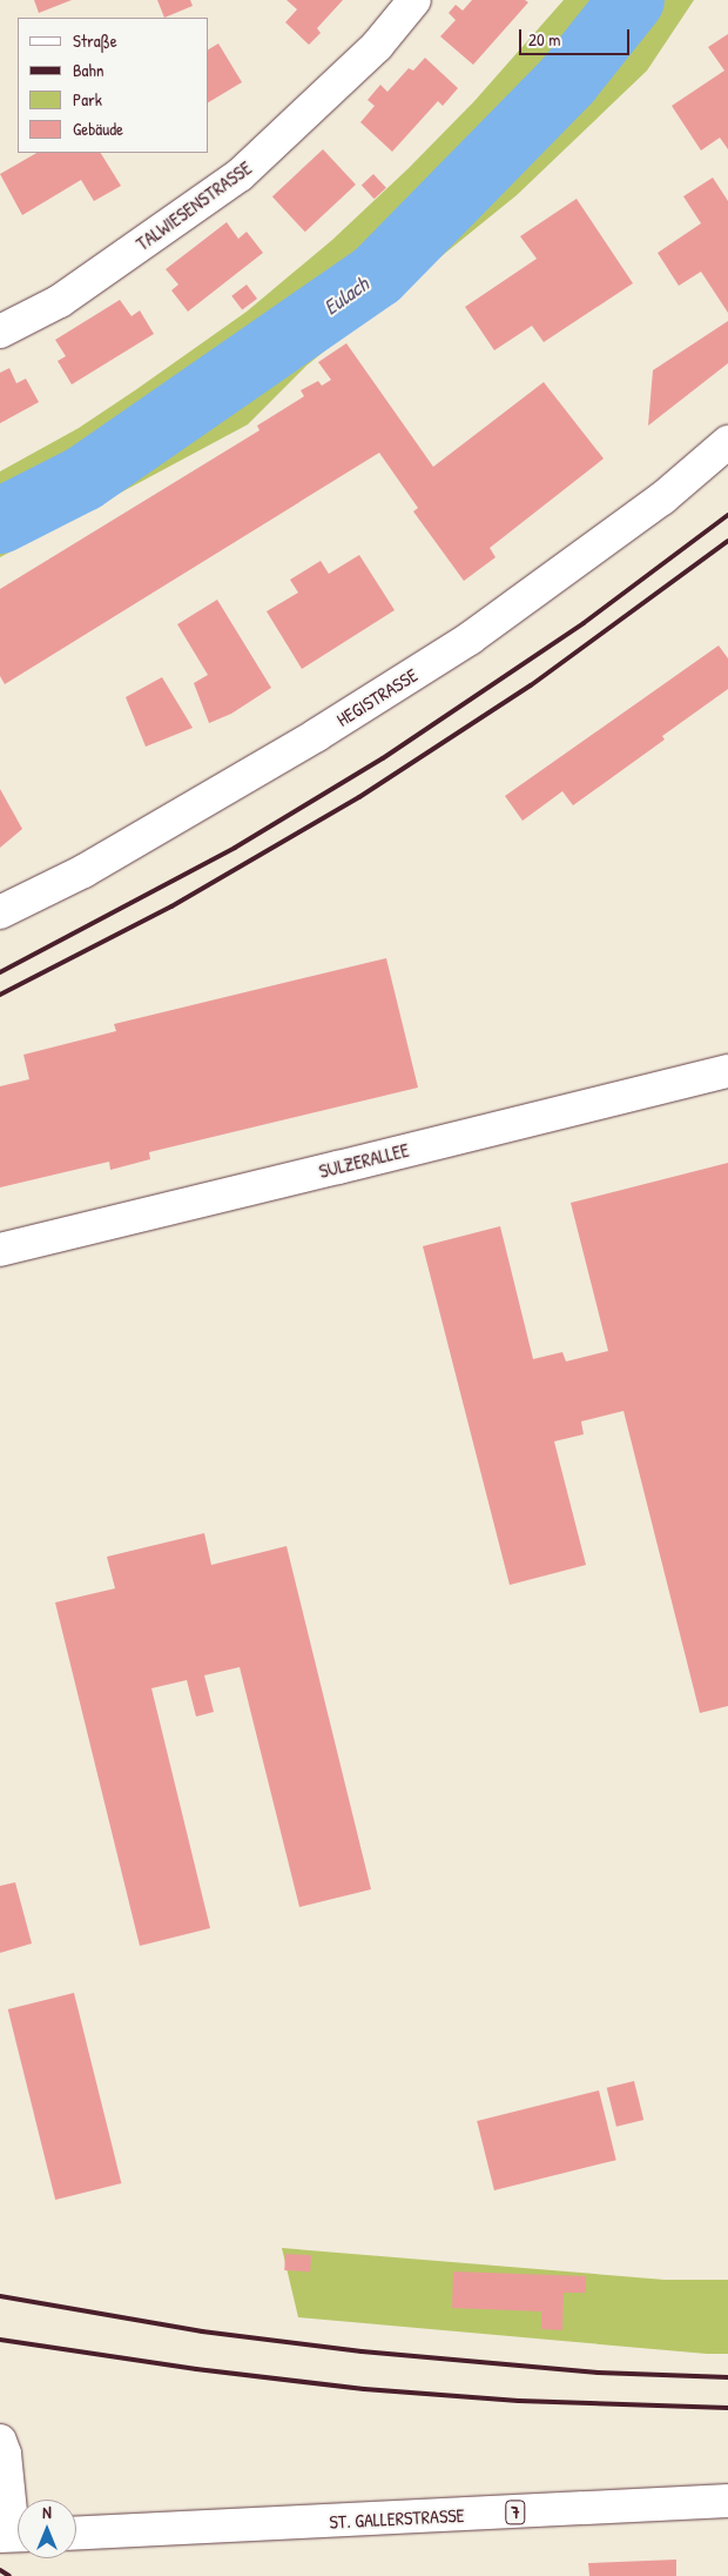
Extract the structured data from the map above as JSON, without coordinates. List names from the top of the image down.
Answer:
{
  "streets": {
    "street": [
      "TALWIESENSTRASSE",
      "HEGISTRASSE",
      "SULZERALLEE",
      "7",
      "ST. GALLERSTRASSE"
    ]
  },
  "water": ["Eulach"],
  "legend": [
    "Straße",
    "Bahn",
    "Park",
    "Gebäude"
  ],
  "scale_bar": "20 m",
  "north": "top"
}
